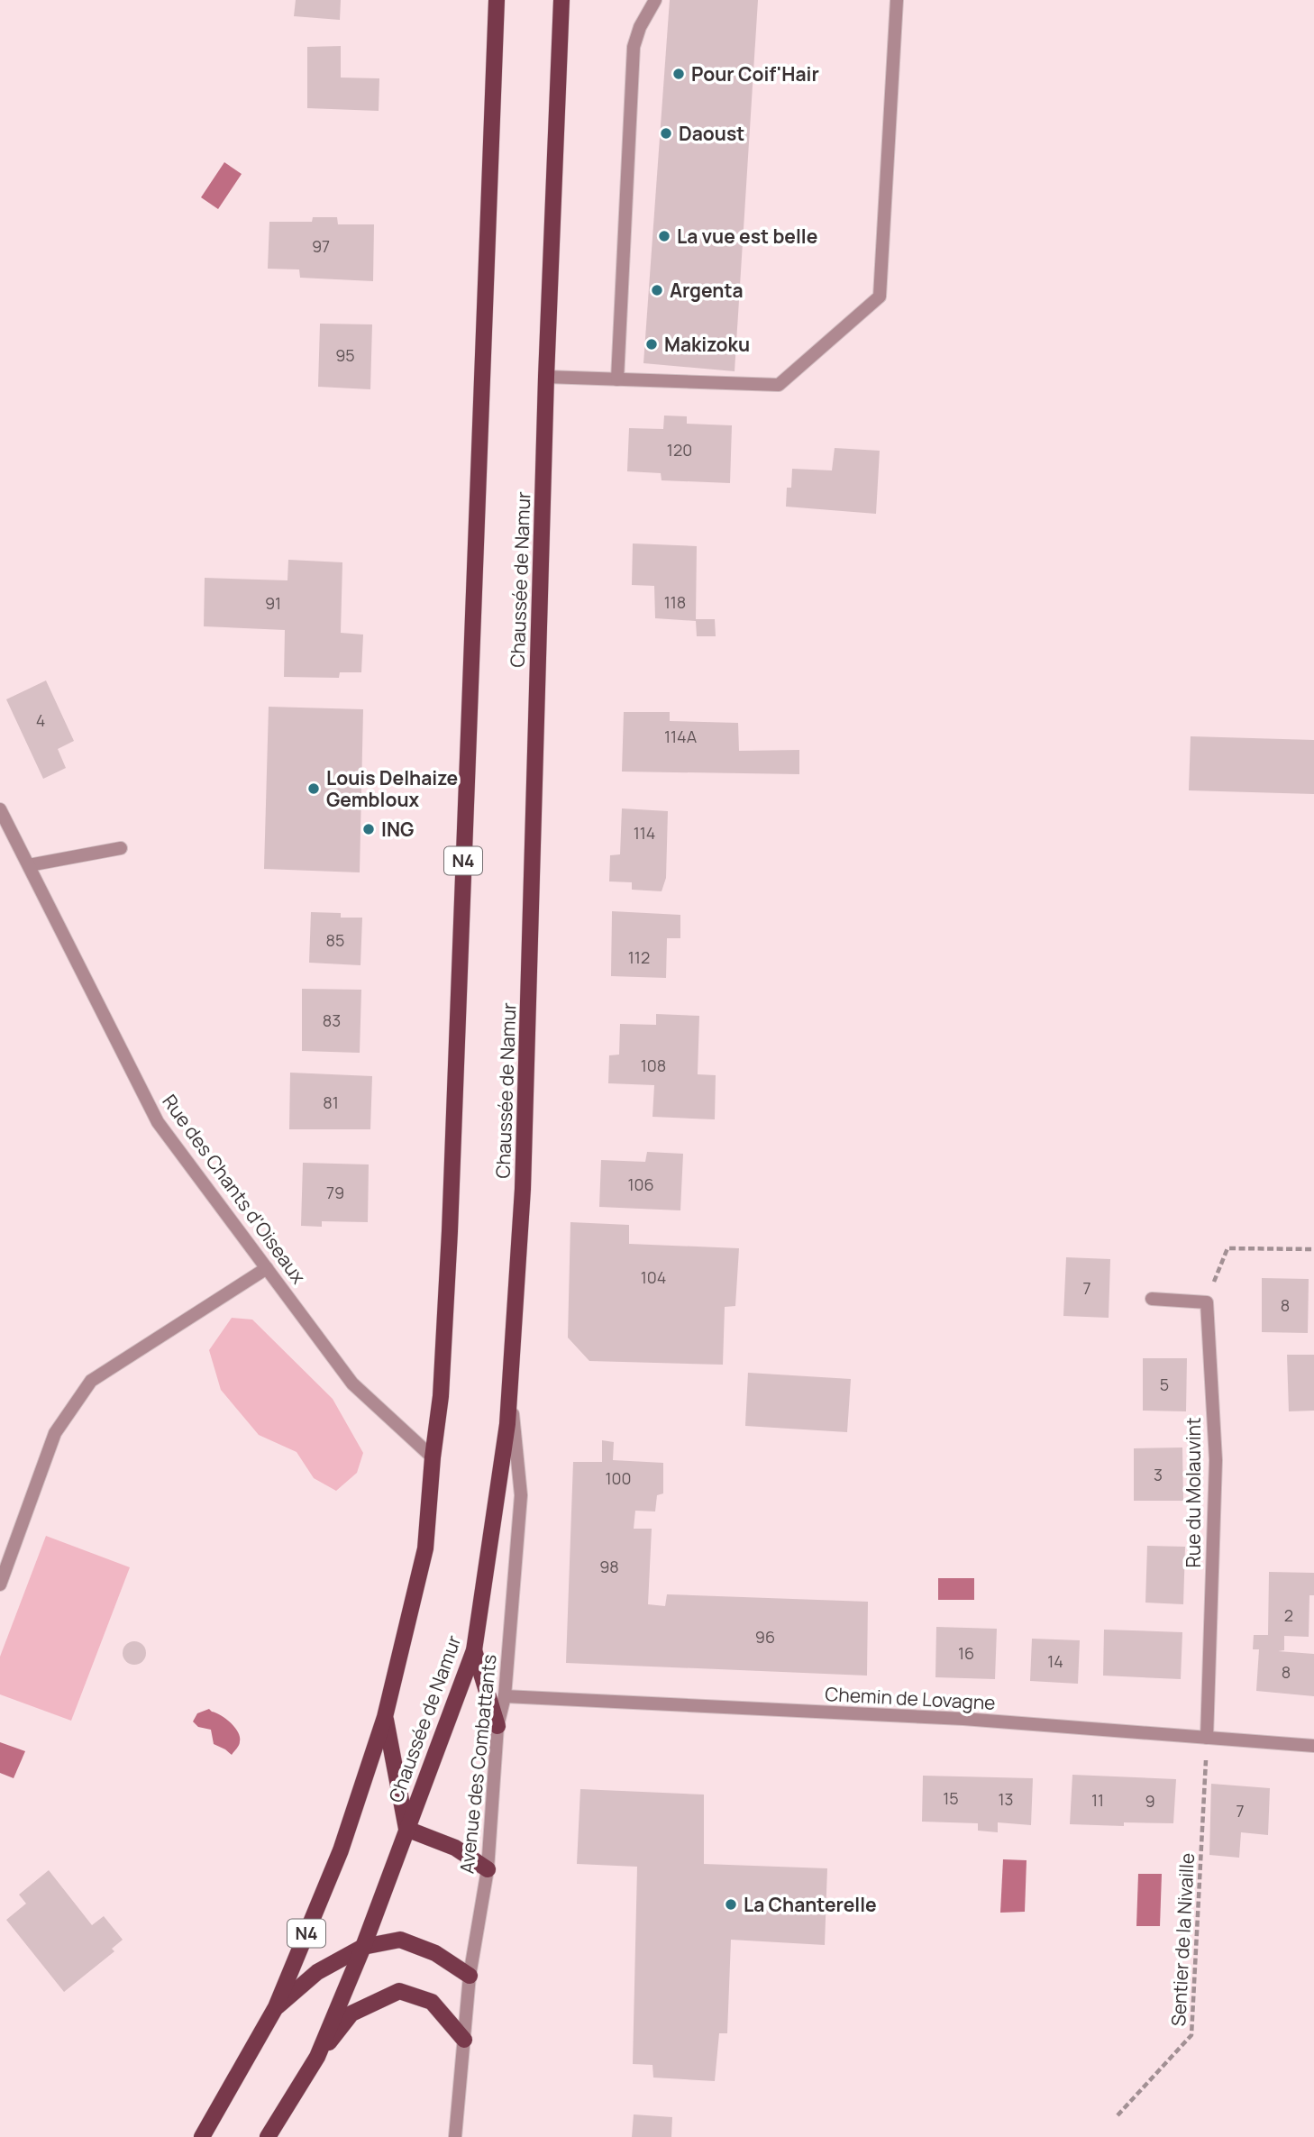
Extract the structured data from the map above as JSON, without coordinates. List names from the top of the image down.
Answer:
{
  "streets": {
    "main road": ["Chaussée de Namur", "N4"],
    "street": [
      "Rue des Chants d'Oiseaux",
      "Rue du Molauvint",
      "Chemin de Lovagne",
      "Avenue des Combattants"
    ],
    "path": ["Sentier de la Nivaille"]
  },
  "crossings": [
    ["Chaussée de Namur", "Rue des Chants d'Oiseaux"],
    ["Chaussée de Namur", "Avenue des Combattants"],
    ["Rue du Molauvint", "Chemin de Lovagne"],
    ["Rue du Molauvint", "Sentier de la Nivaille"],
    ["Chemin de Lovagne", "Avenue des Combattants"],
    ["Chemin de Lovagne", "Sentier de la Nivaille"]
  ],
  "places": [
    "Pour Coif'Hair",
    "Daoust",
    "La vue est belle",
    "Argenta",
    "Makizoku",
    "Louis Delhaize Gembloux",
    "ING",
    "La Chanterelle"
  ],
  "house_numbers": [
    "97",
    "95",
    "120",
    "118",
    "91",
    "4",
    "114A",
    "114",
    "85",
    "112",
    "83",
    "108",
    "81",
    "106",
    "79",
    "104",
    "7",
    "8",
    "5",
    "3",
    "100",
    "98",
    "2",
    "96",
    "16",
    "14",
    "8",
    "15",
    "13",
    "11",
    "9",
    "7"
  ]
}
